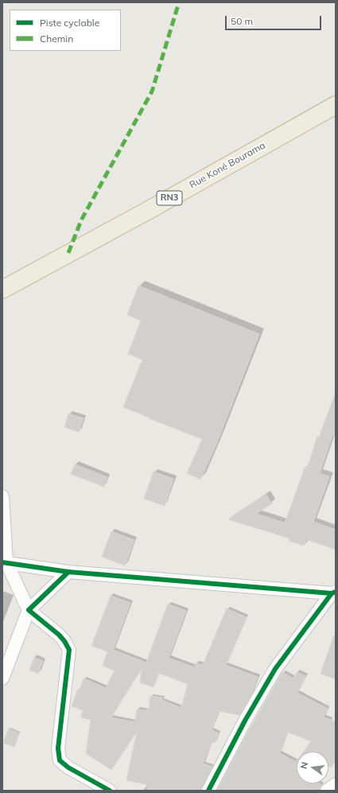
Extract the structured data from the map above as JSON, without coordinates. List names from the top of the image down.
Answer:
{
  "streets": {
    "highway": ["Rue Koné Bourama", "RN3"]
  },
  "legend": ["Piste cyclable", "Chemin"],
  "scale_bar": "50 m",
  "north": "left"
}
